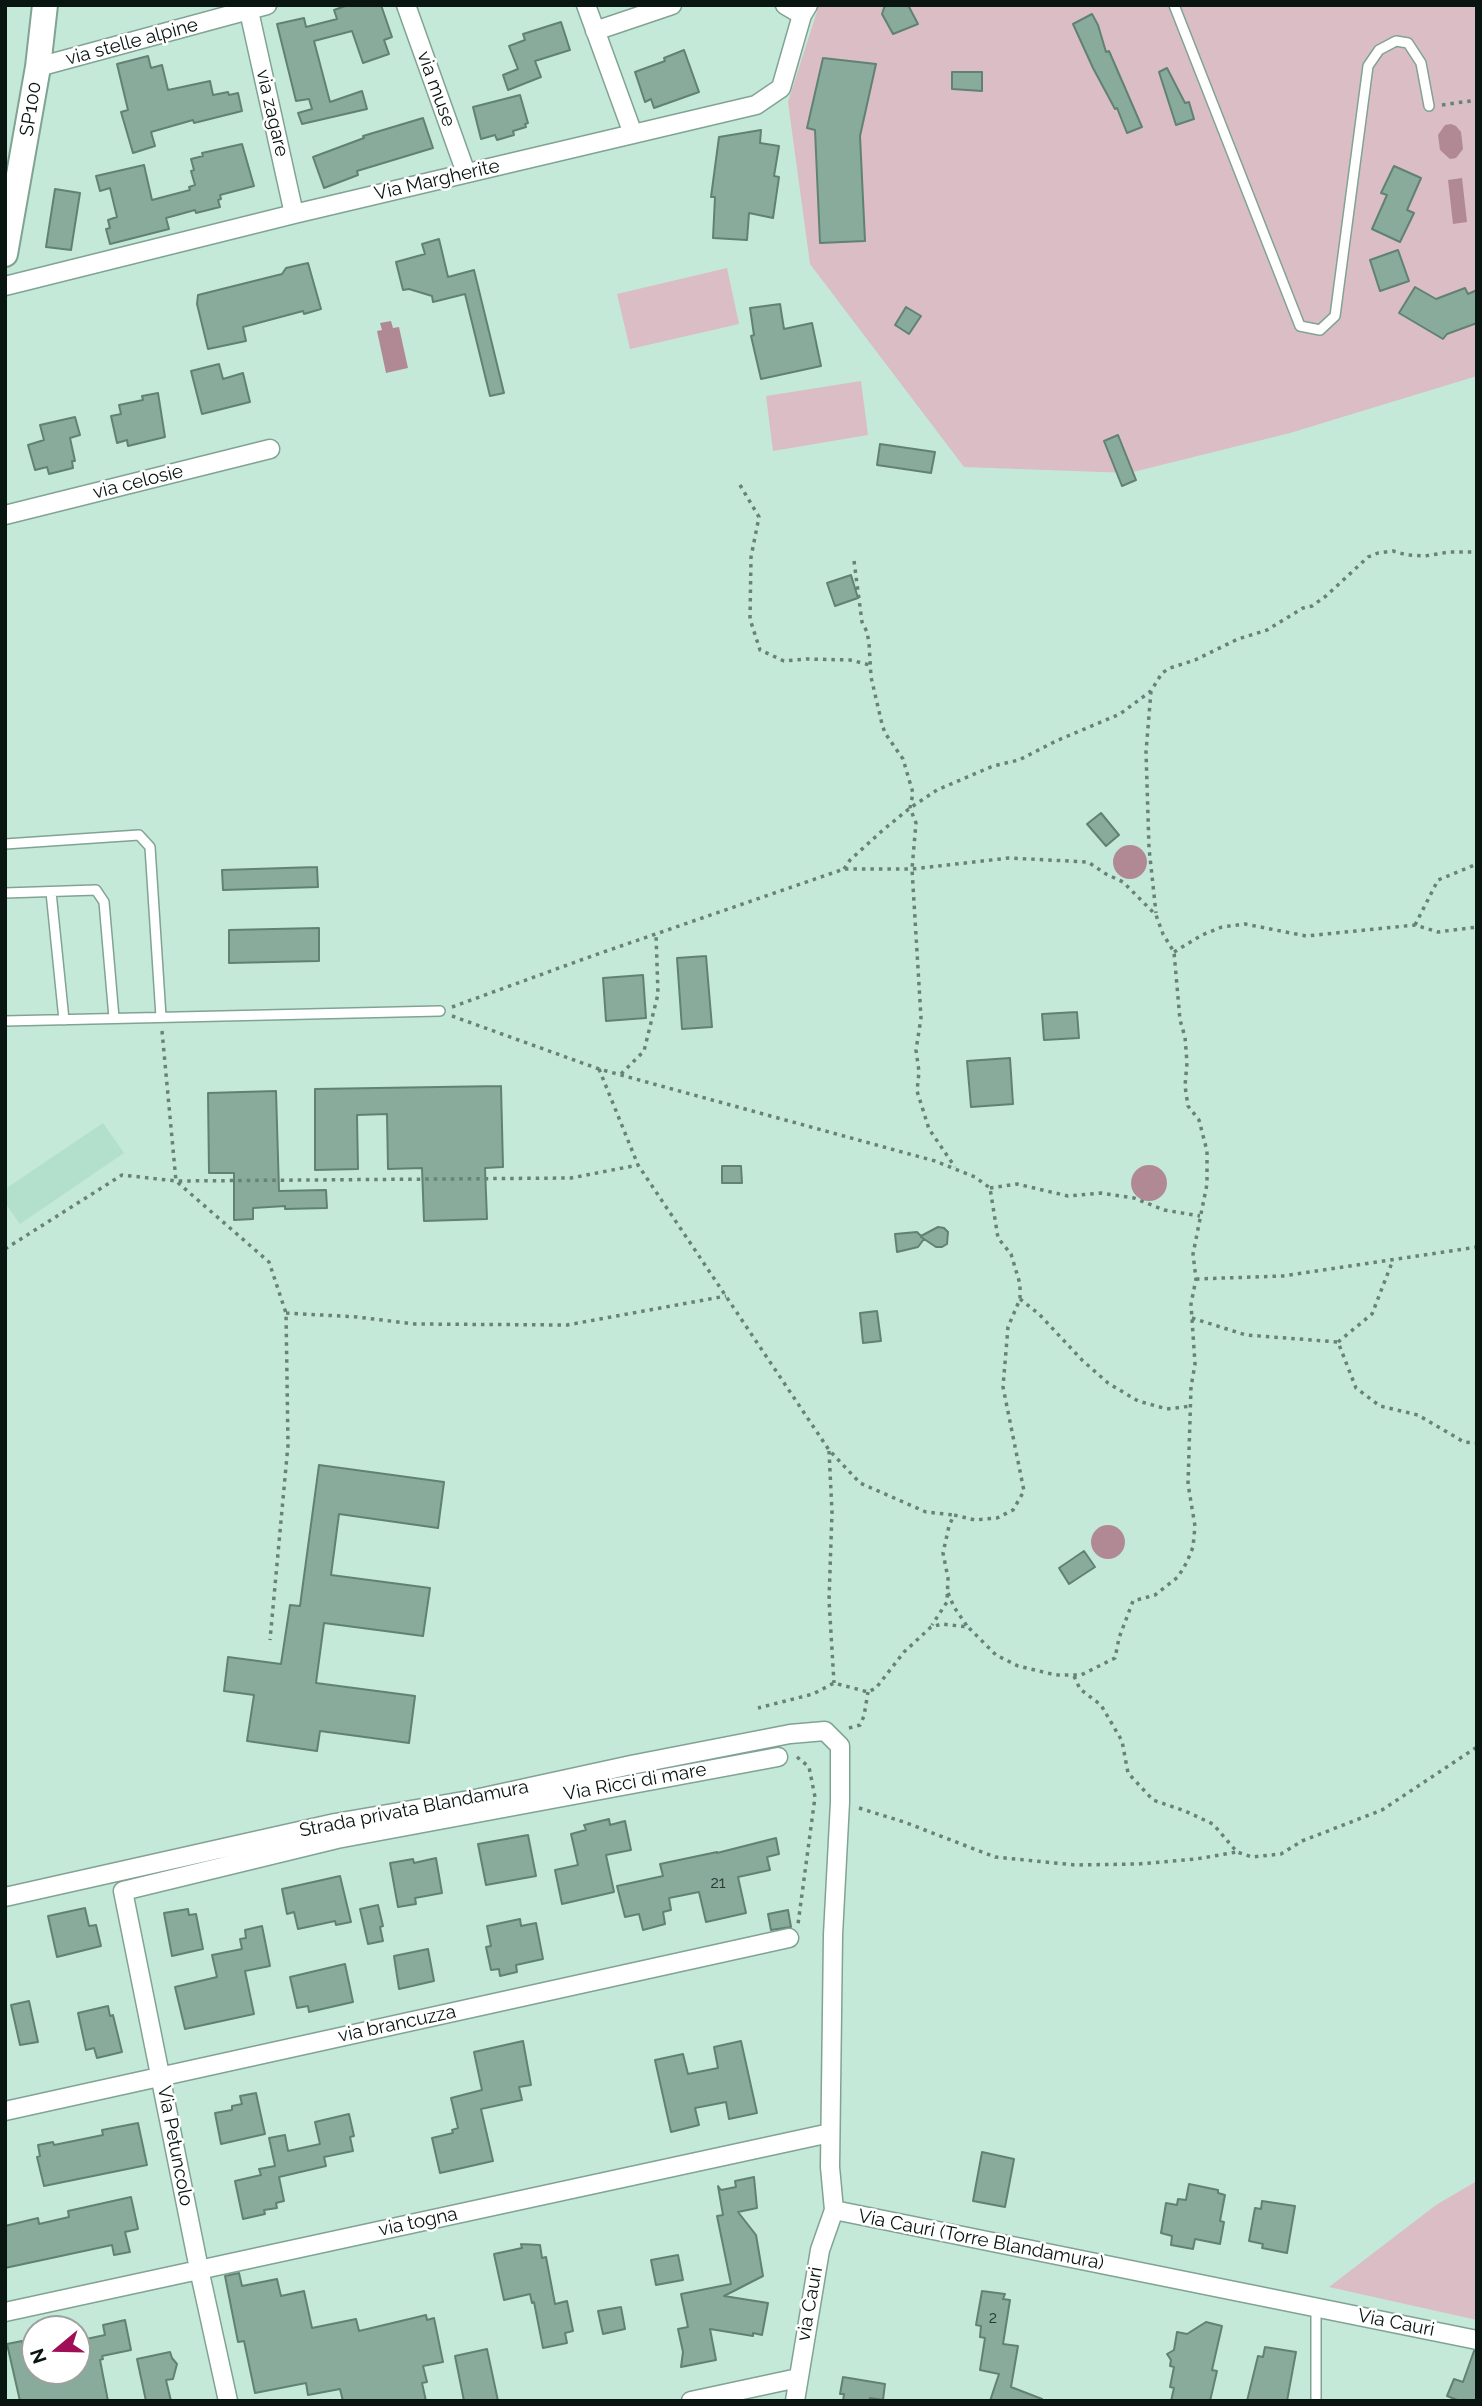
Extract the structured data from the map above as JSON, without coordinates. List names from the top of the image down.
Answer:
{
  "streets": {
    "main road": ["SP100"],
    "street": [
      "via stelle alpine",
      "via muse",
      "via zagare",
      "Via Margherite",
      "via celosie",
      "Via Ricci di mare",
      "Strada privata Blandamura",
      "via brancuzza",
      "Via Petuncolo",
      "via togna",
      "Via Cauri (Torre Blandamura)",
      "via Cauri",
      "Via Cauri"
    ]
  },
  "crossings": [
    ["via stelle alpine", "SP100"],
    ["via stelle alpine", "via zagare"],
    ["via muse", "Via Margherite"],
    ["via zagare", "Via Margherite"],
    ["Via Ricci di mare", "Strada privata Blandamura"],
    ["Strada privata Blandamura", "Via Petuncolo"],
    ["Strada privata Blandamura", "Via Cauri (Torre Blandamura)"],
    ["via brancuzza", "Via Petuncolo"],
    ["Via Petuncolo", "via togna"],
    ["via togna", "Via Cauri (Torre Blandamura)"],
    ["Via Cauri (Torre Blandamura)", "via Cauri"],
    ["Via Cauri (Torre Blandamura)", "Via Cauri"]
  ],
  "house_numbers": ["21", "2"],
  "north": "left"
}
